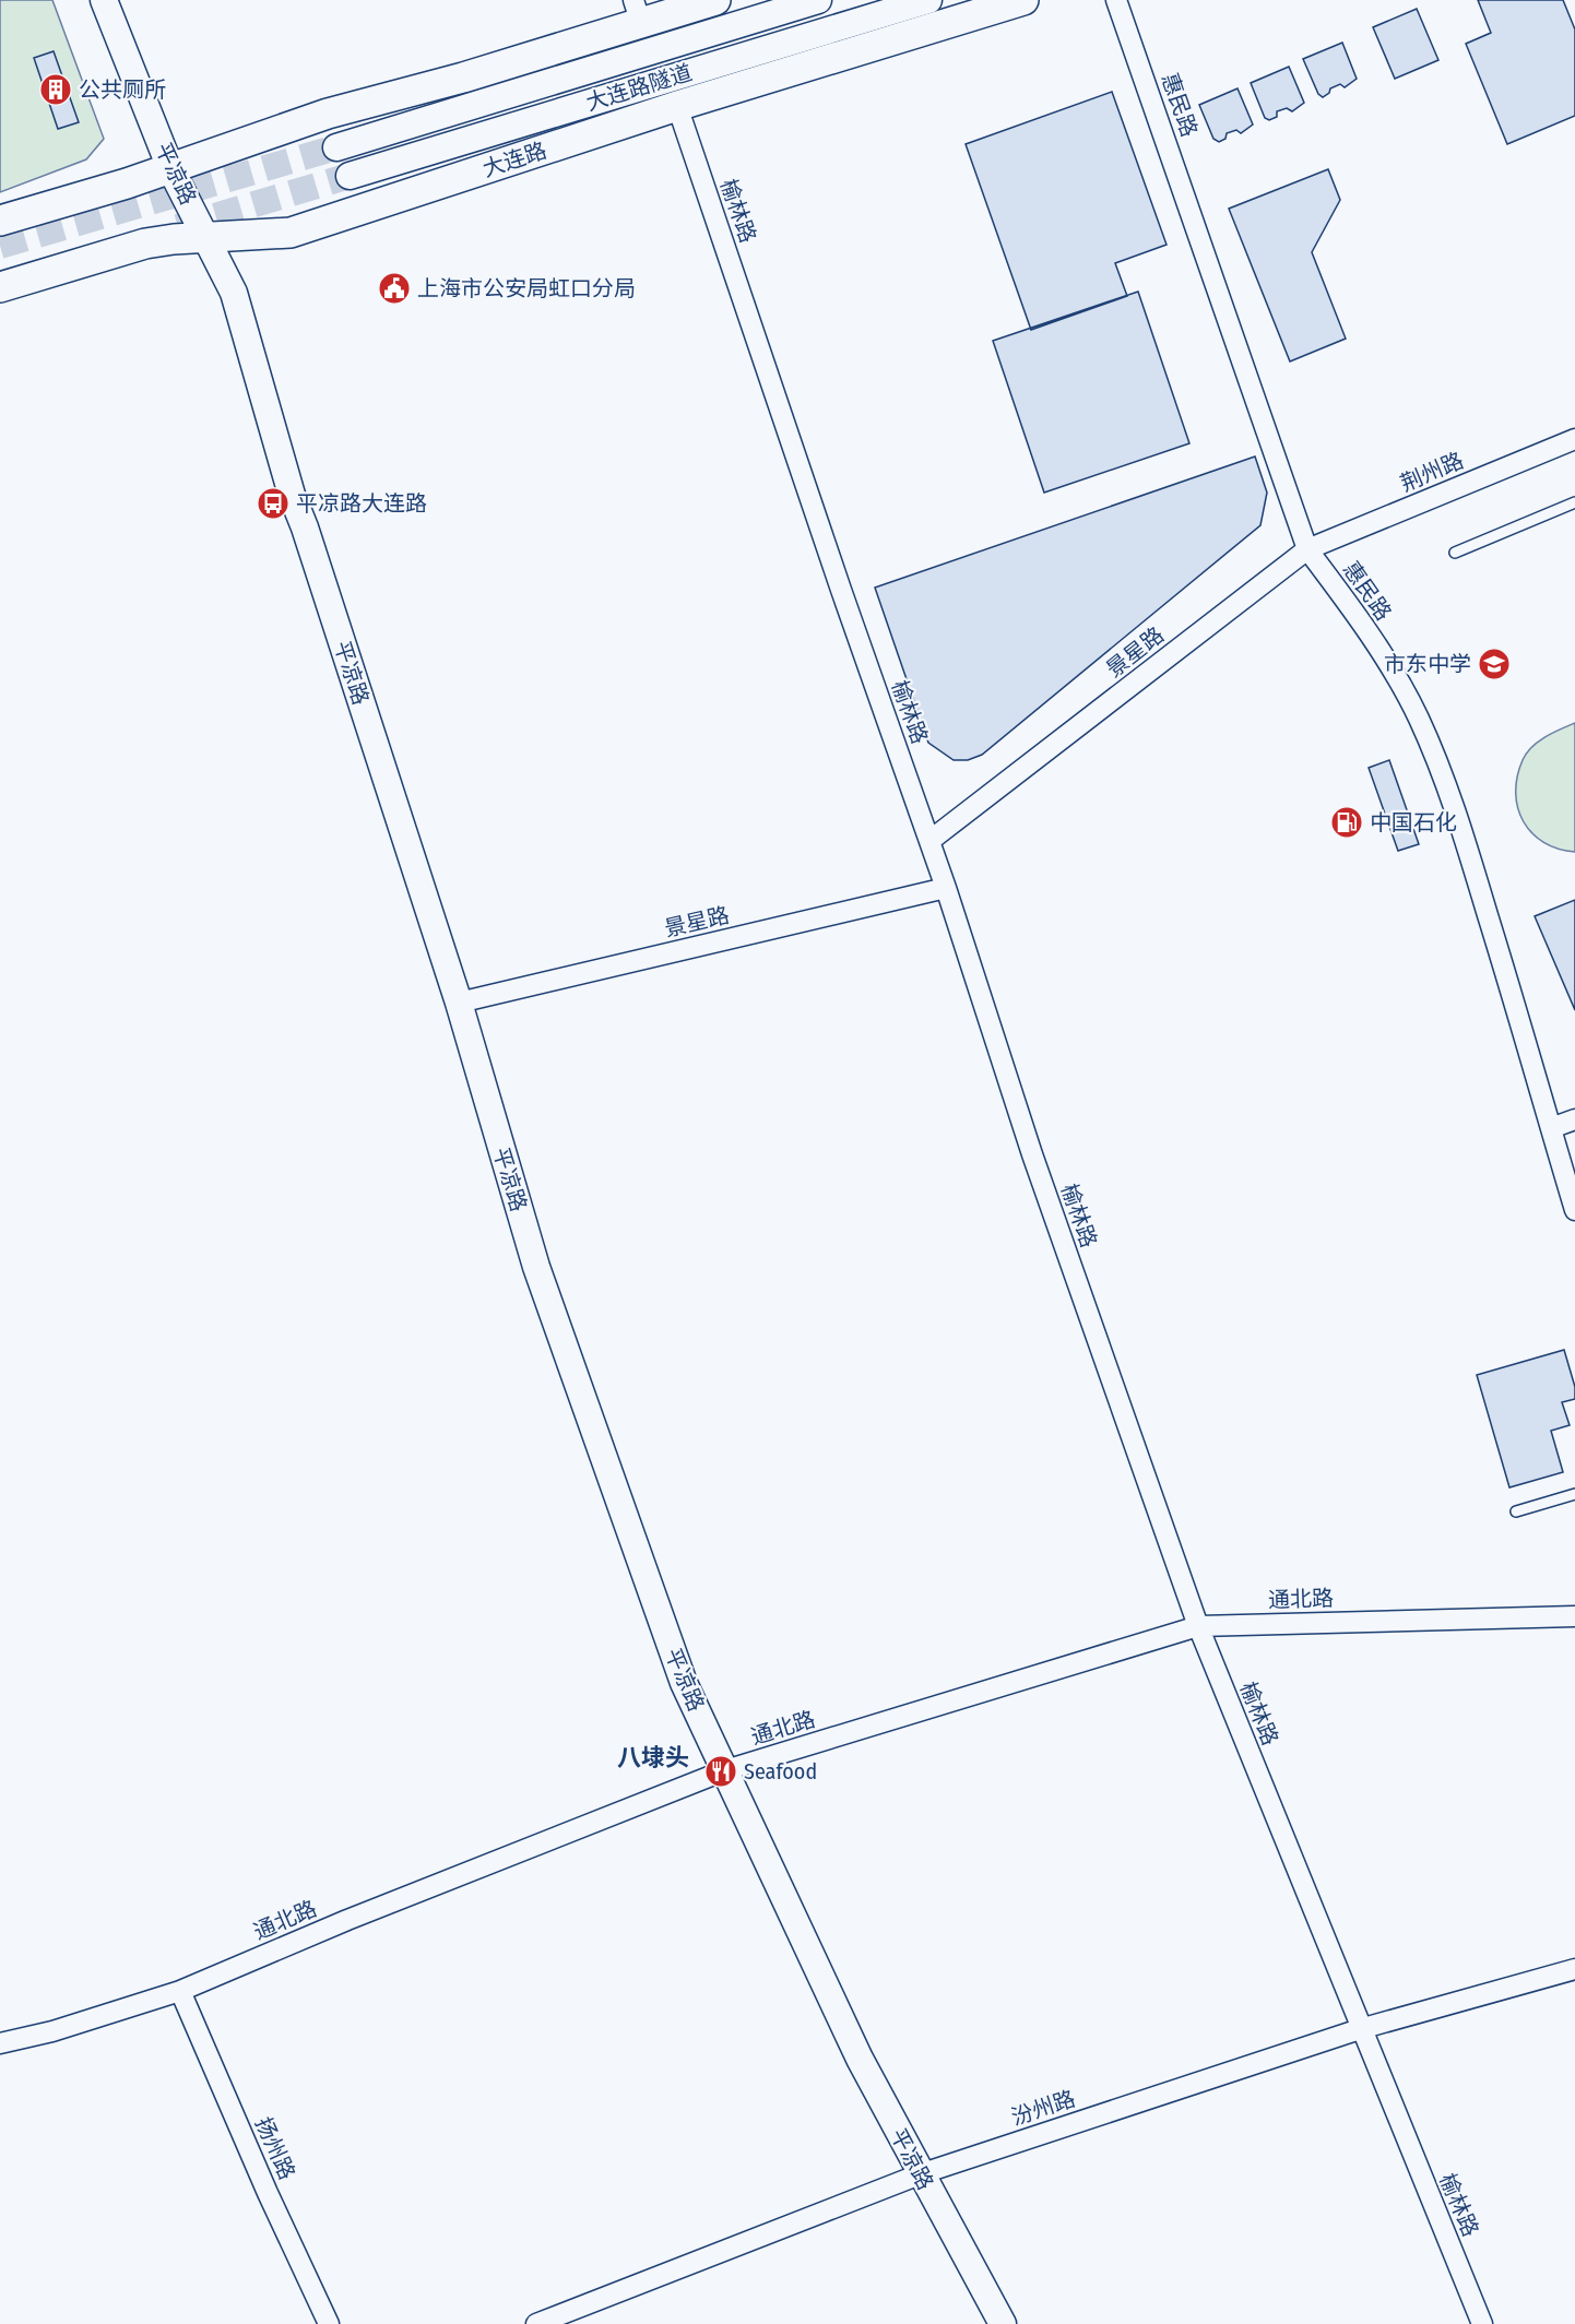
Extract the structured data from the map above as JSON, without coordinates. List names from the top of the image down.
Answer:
{
  "streets": {
    "main road": ["大连路隧道", "大连路", "平凉路"],
    "street": [
      "惠民路",
      "榆林路",
      "荆州路",
      "景星路",
      "通北路",
      "汾州路",
      "扬州路"
    ]
  },
  "crossings": [
    ["惠民路", "荆州路"],
    ["惠民路", "景星路"],
    ["大连路", "平凉路"],
    ["大连路", "榆林路"],
    ["平凉路", "景星路"],
    ["平凉路", "通北路"],
    ["平凉路", "汾州路"],
    ["榆林路", "景星路"],
    ["榆林路", "通北路"],
    ["榆林路", "汾州路"],
    ["荆州路", "景星路"],
    ["通北路", "扬州路"]
  ],
  "districts": ["八埭头"],
  "places": {
    "building": ["公共厕所"],
    "public building": ["上海市公安局虹口分局"],
    "bus stop": ["平凉路大连路"],
    "school or university": ["市东中学"],
    "fuel station": ["中国石化"],
    "restaurant": ["Seafood"]
  }
}
